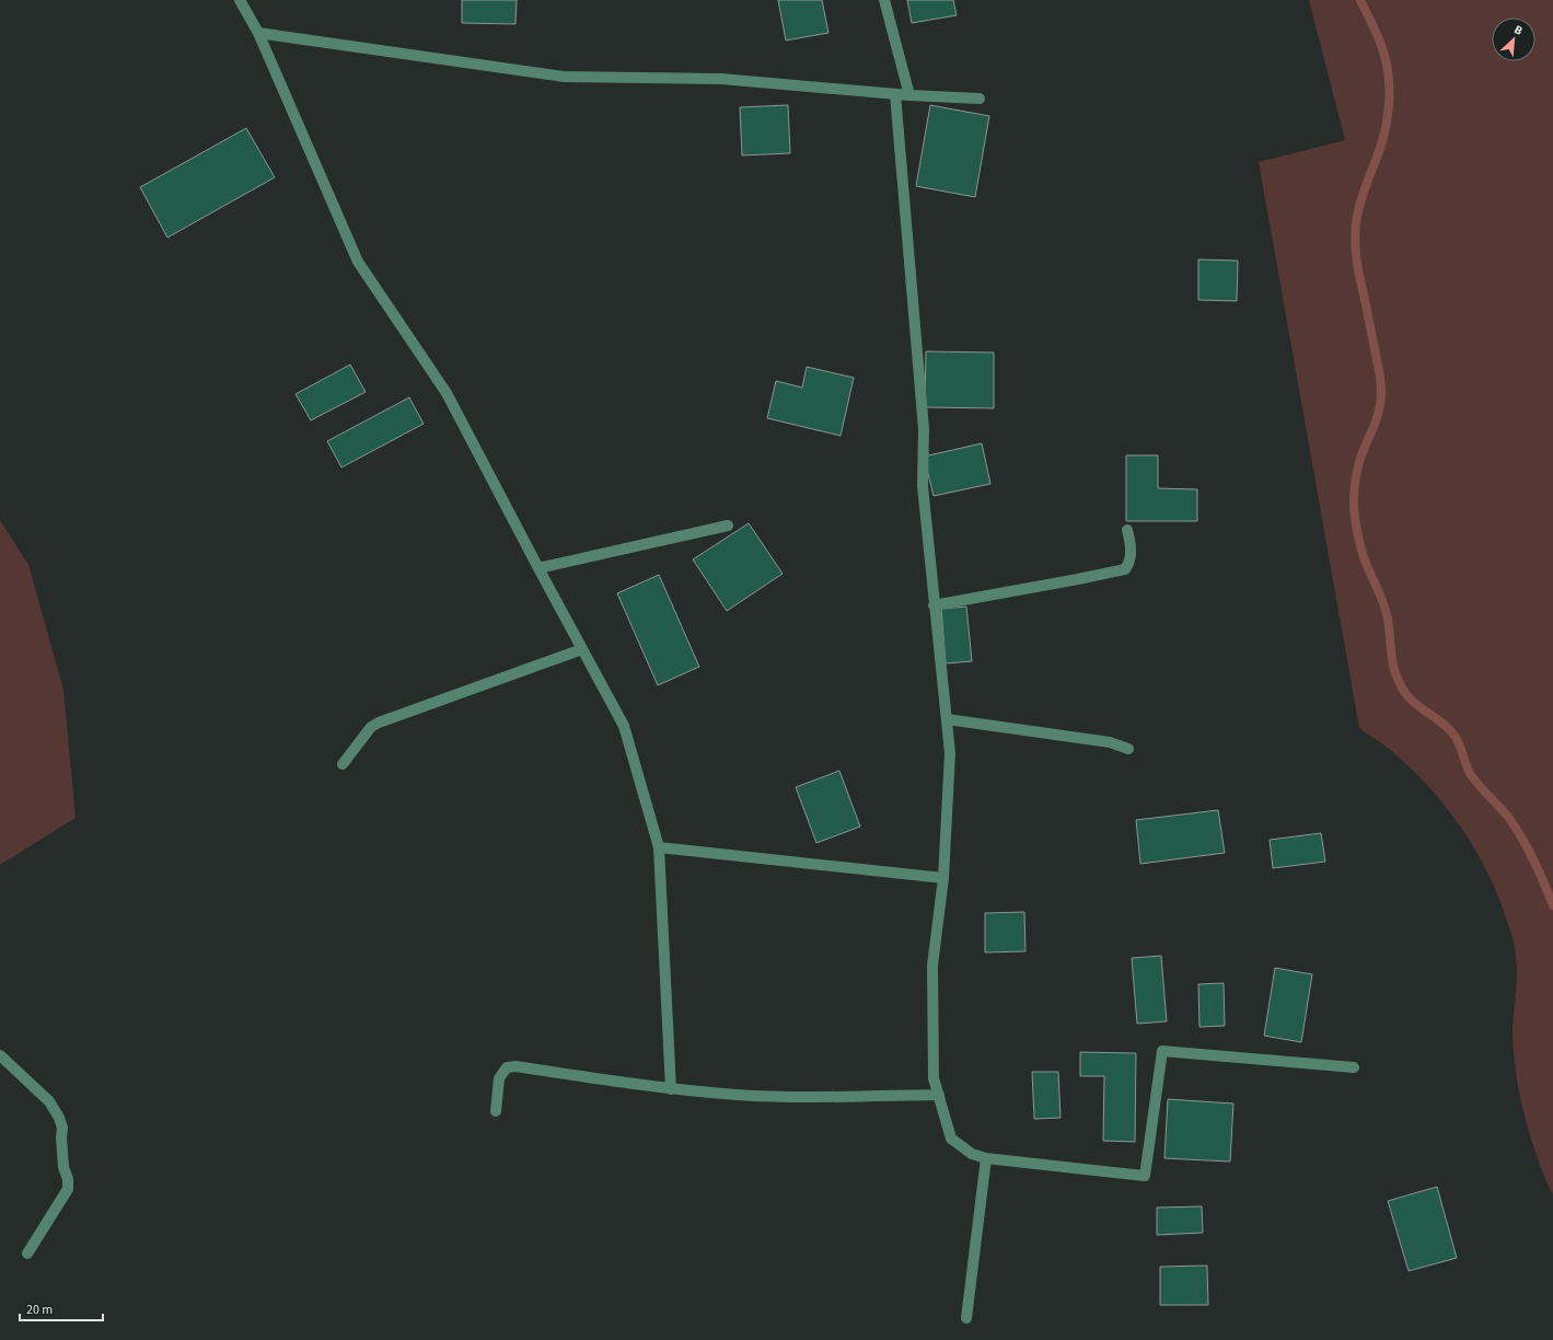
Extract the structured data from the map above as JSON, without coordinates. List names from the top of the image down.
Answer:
{
  "scale_bar": "20 m",
  "north": "top right"
}
